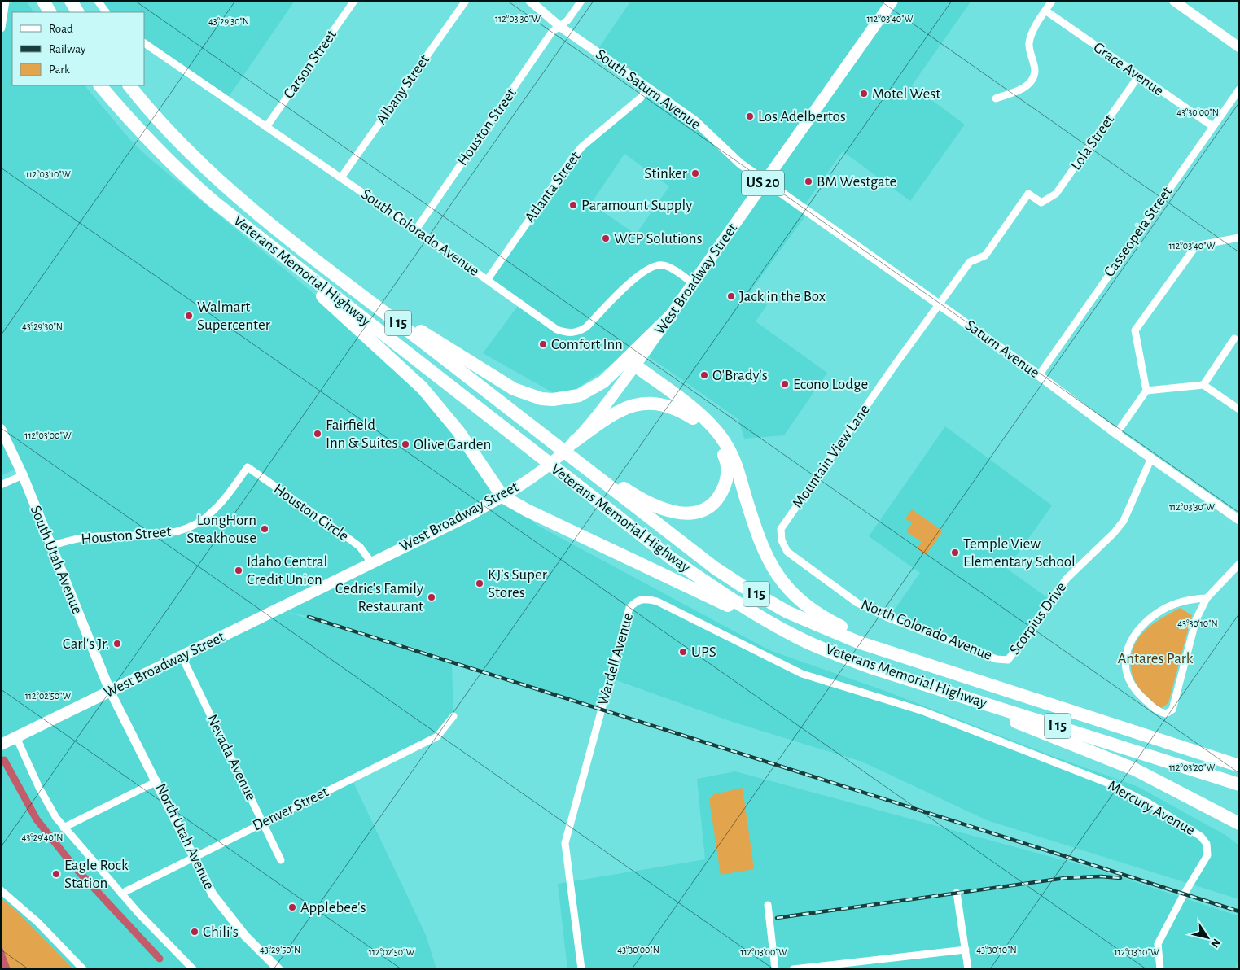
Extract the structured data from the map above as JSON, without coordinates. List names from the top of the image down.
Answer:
{
  "streets": {
    "highway": ["Veterans Memorial Highway", "I 15"],
    "main road": ["US 20", "West Broadway Street", "South Utah Avenue"],
    "street": [
      "Carson Street",
      "Grace Avenue",
      "Albany Street",
      "South Saturn Avenue",
      "Houston Street",
      "Lola Street",
      "Atlanta Street",
      "Casseopeia Street",
      "South Colorado Avenue",
      "Saturn Avenue",
      "Mountain View Lane",
      "Houston Circle",
      "Scorpius Drive",
      "North Colorado Avenue",
      "Wardell Avenue",
      "Nevada Avenue",
      "Mercury Avenue",
      "Denver Street",
      "North Utah Avenue"
    ]
  },
  "crossings": [
    ["Carson Street", "South Colorado Avenue"],
    ["Grace Avenue", "Lola Street"],
    ["Grace Avenue", "Casseopeia Street"],
    ["Albany Street", "South Colorado Avenue"],
    ["South Saturn Avenue", "Houston Street"],
    ["South Saturn Avenue", "Atlanta Street"],
    ["South Saturn Avenue", "West Broadway Street"],
    ["South Saturn Avenue", "Saturn Avenue"],
    ["Houston Street", "South Colorado Avenue"],
    ["Houston Street", "Houston Circle"],
    ["Houston Street", "South Utah Avenue"],
    ["Lola Street", "Mountain View Lane"],
    ["Atlanta Street", "South Colorado Avenue"],
    ["Casseopeia Street", "Saturn Avenue"],
    ["South Colorado Avenue", "West Broadway Street"],
    ["West Broadway Street", "Saturn Avenue"],
    ["West Broadway Street", "Houston Circle"],
    ["West Broadway Street", "South Utah Avenue"],
    ["West Broadway Street", "Nevada Avenue"],
    ["West Broadway Street", "North Utah Avenue"],
    ["Saturn Avenue", "Mountain View Lane"],
    ["Saturn Avenue", "Scorpius Drive"],
    ["Mountain View Lane", "North Colorado Avenue"],
    ["South Utah Avenue", "North Utah Avenue"],
    ["Scorpius Drive", "North Colorado Avenue"],
    ["Wardell Avenue", "Mercury Avenue"],
    ["Nevada Avenue", "Denver Street"],
    ["Denver Street", "North Utah Avenue"]
  ],
  "parks": ["Antares Park"],
  "places": [
    "Motel West",
    "Los Adelbertos",
    "Stinker",
    "BM Westgate",
    "Paramount Supply",
    "WCP Solutions",
    "Jack in the Box",
    "Walmart Supercenter",
    "Comfort Inn",
    "O'Brady's",
    "Econo Lodge",
    "Fairfield Inn & Suites",
    "Olive Garden",
    "LongHorn Steakhouse",
    "Temple View Elementary School",
    "Idaho Central Credit Union",
    "KJ’s Super Stores",
    "Cedric's Family Restaurant",
    "Carl's Jr.",
    "UPS",
    "Eagle Rock Station",
    "Applebee's",
    "Chili's"
  ],
  "legend": ["Road", "Railway", "Park"],
  "north": "bottom right",
  "coordinates": [
    "112°03'30\"W",
    "112°03'40\"W",
    "43°29'30\"N",
    "43°30'00\"N",
    "112°03'10\"W",
    "112°03'00\"W",
    "43°30'10\"N",
    "112°02'50\"W",
    "112°03'20\"W",
    "43°29'40\"N",
    "43°29'50\"N"
  ]
}
